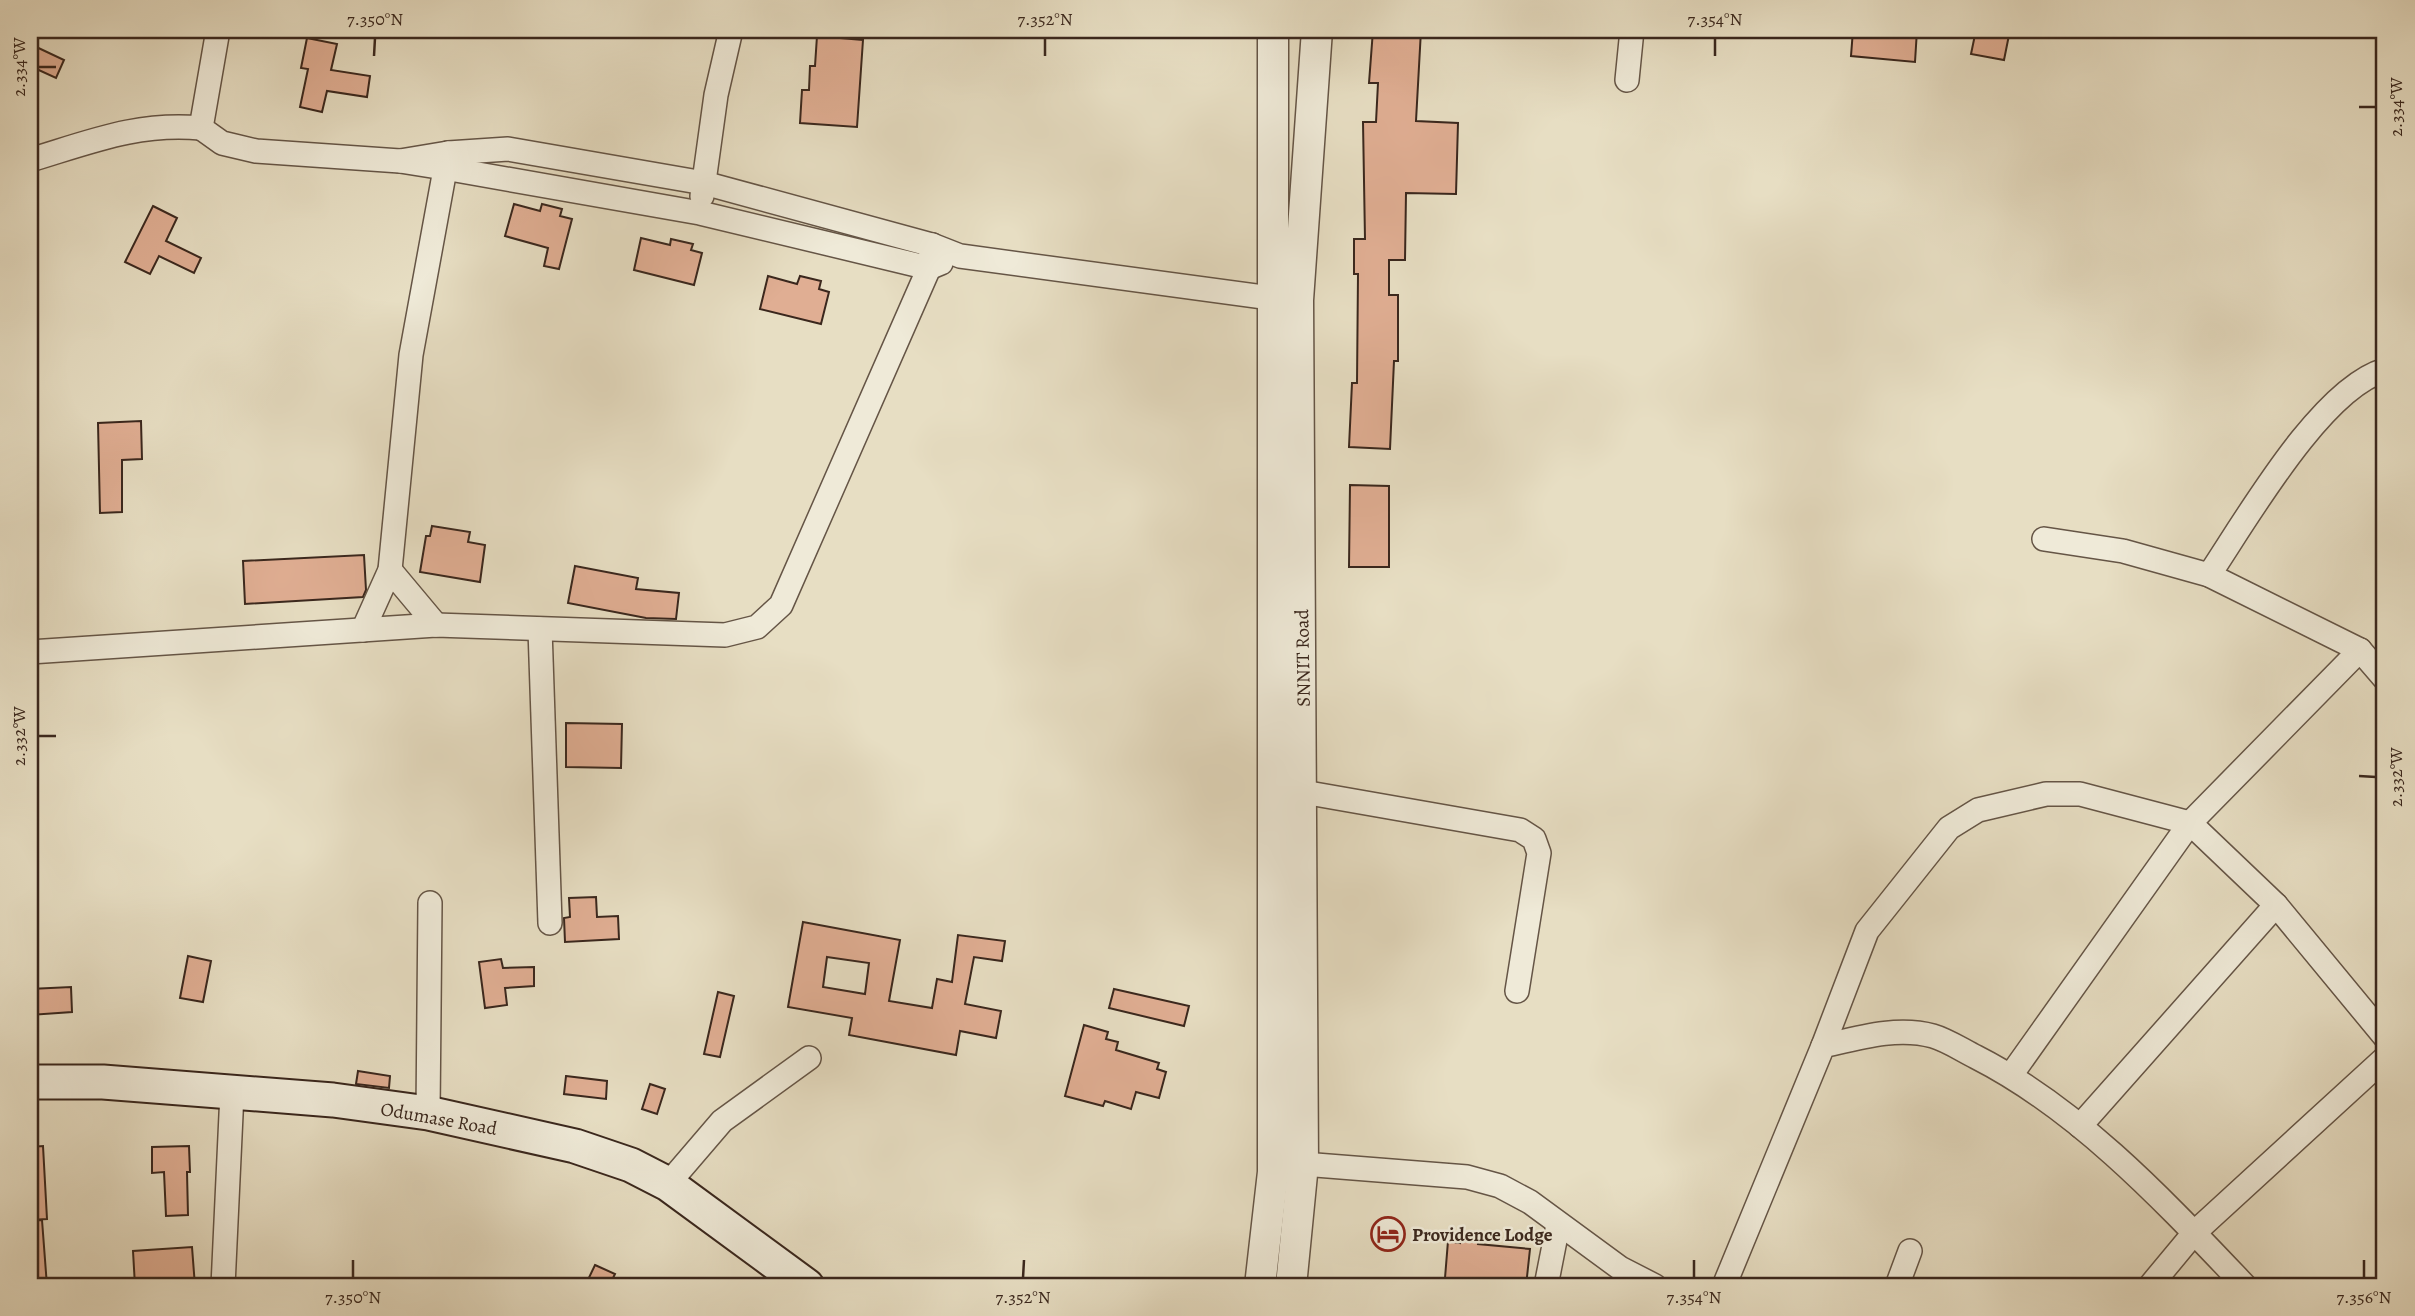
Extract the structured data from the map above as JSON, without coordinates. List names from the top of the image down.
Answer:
{
  "streets": {
    "main road": ["Odumase Road"],
    "street": ["SNNIT Road"]
  },
  "places": {
    "hotel": ["Providence Lodge"]
  },
  "coordinates": [
    "7.350°N",
    "7.352°N",
    "7.354°N",
    "2.334°W",
    "2.332°W",
    "7.356°N"
  ]
}
